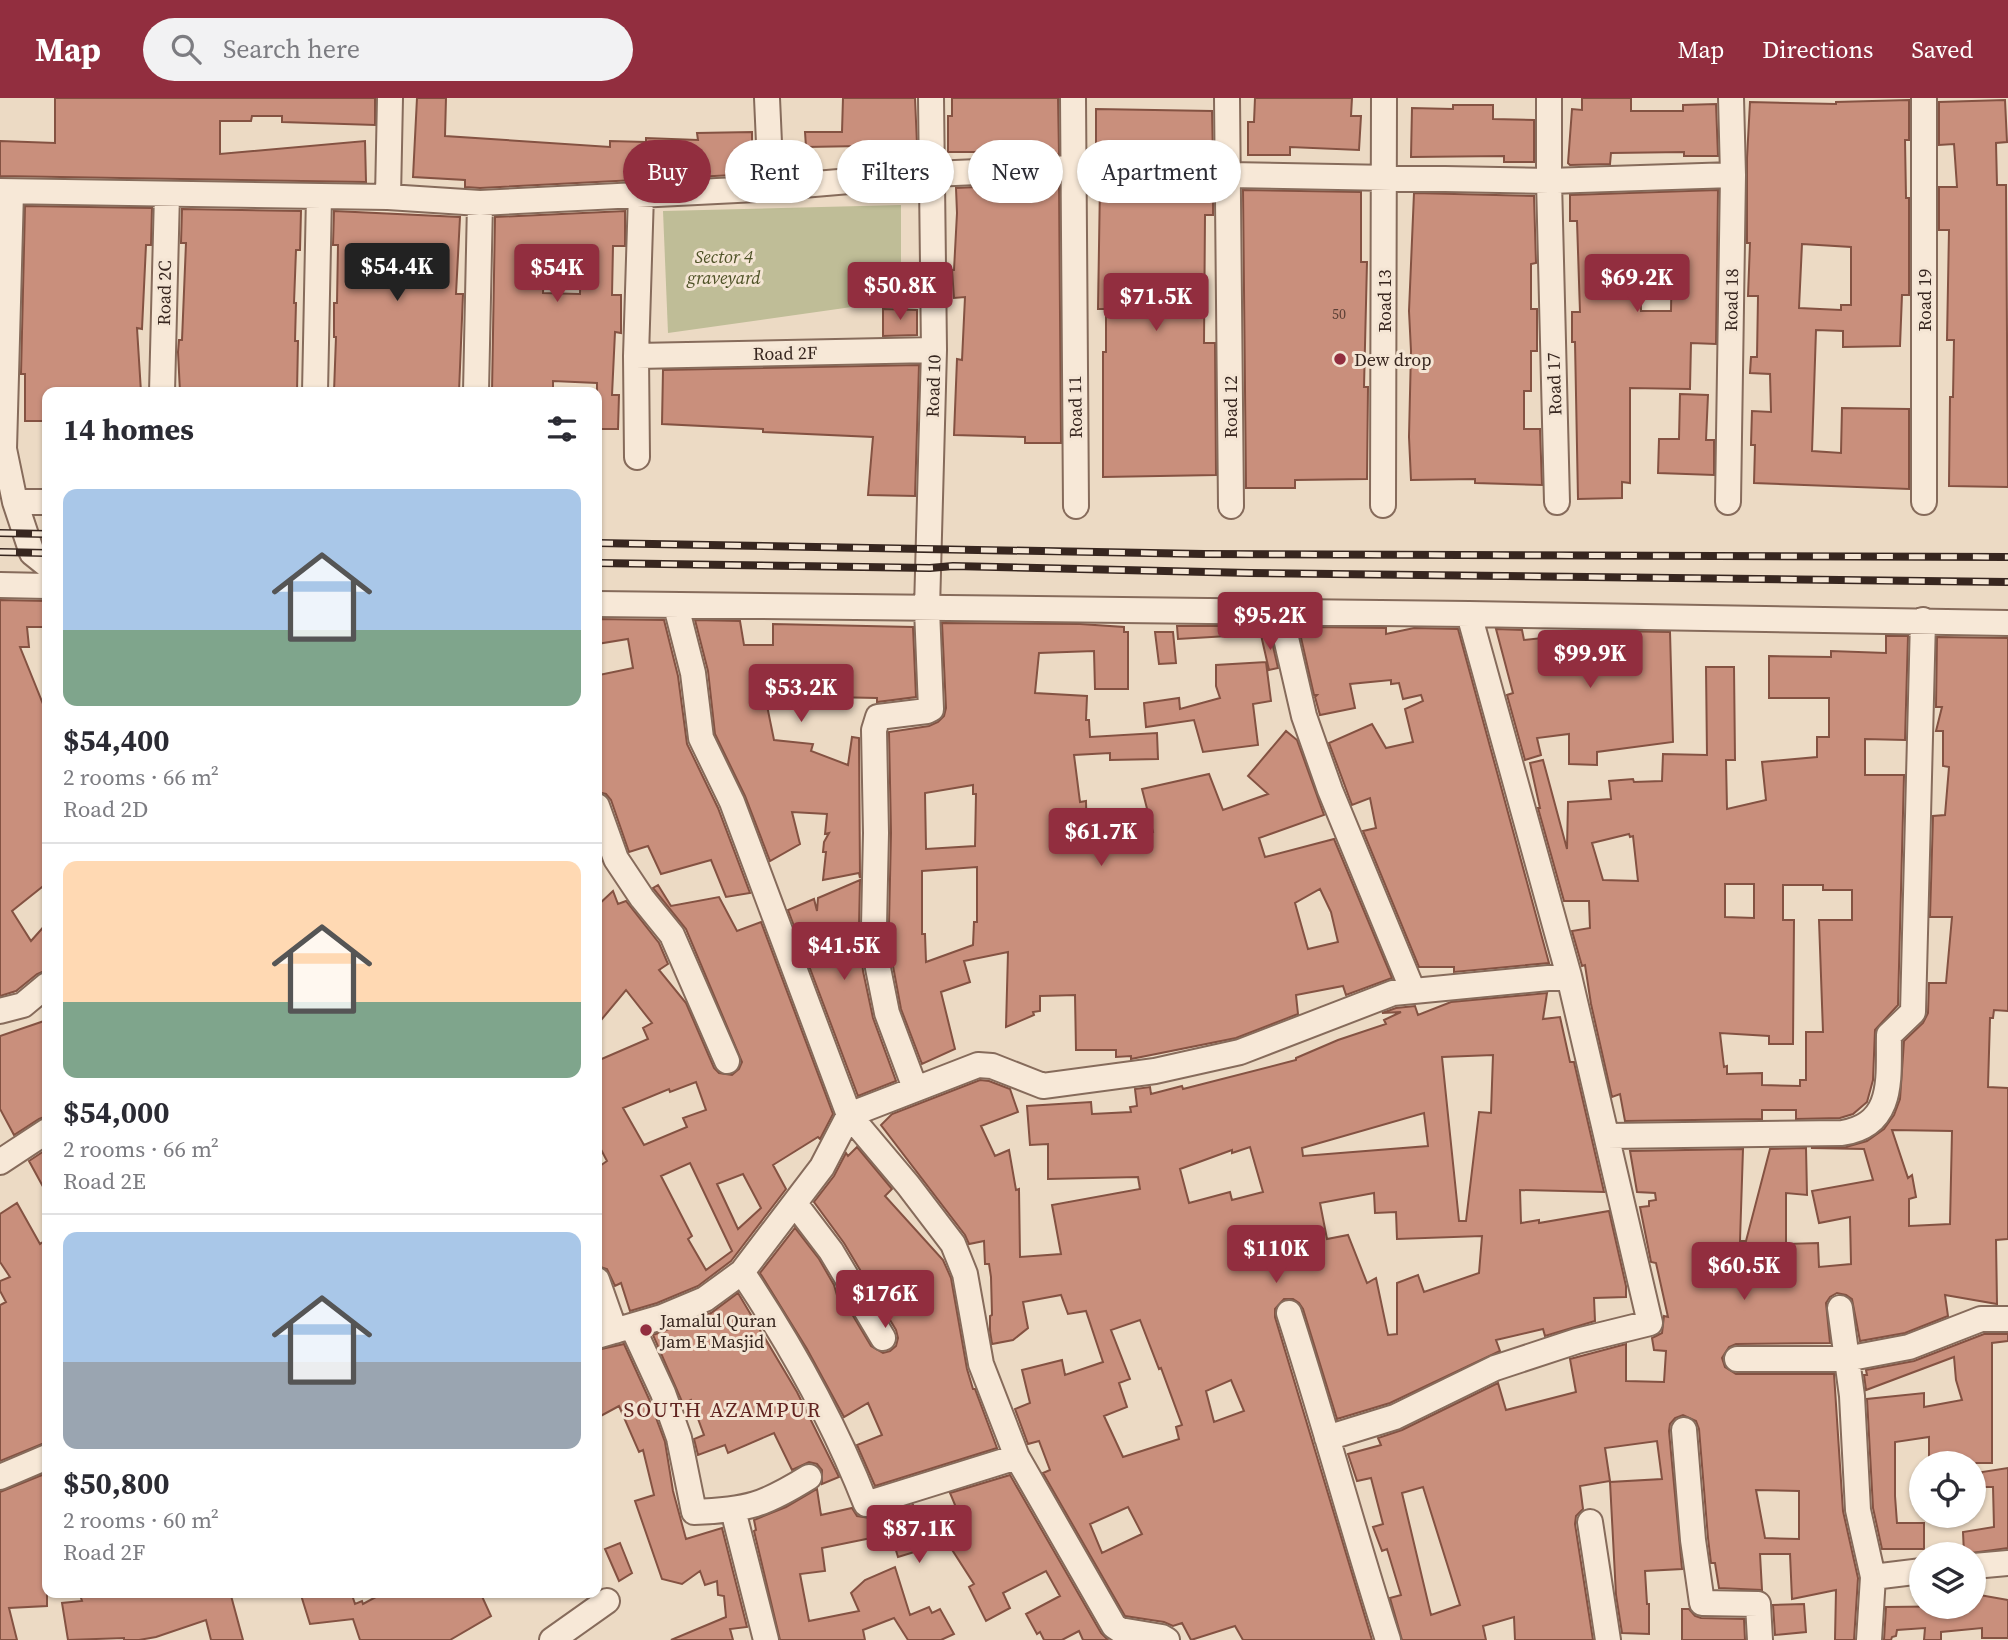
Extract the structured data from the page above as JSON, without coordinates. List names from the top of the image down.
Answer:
{
  "streets": {
    "street": [
      "Road 2C",
      "Road 18",
      "Road 19",
      "Road 13",
      "Road 2F",
      "Road 17",
      "Road 10",
      "Road 11",
      "Road 12"
    ]
  },
  "crossings": [
    ["Road 2F", "Road 10"]
  ],
  "districts": ["SOUTH AZAMPUR"],
  "parks": ["Sector 4 graveyard"],
  "places": ["Dew drop", "Jamalul Quran Jam E Masjid"],
  "house_numbers": ["50"],
  "page": {
    "header": "Map",
    "search": "Search here",
    "nav": ["Map", "Directions", "Saved"],
    "chip": [
      "Buy",
      "Rent",
      "Filters",
      "New",
      "Apartment"
    ],
    "price": [
      "$54.4K",
      "$54K",
      "$69.2K",
      "$50.8K",
      "$71.5K",
      "$95.2K",
      "$99.9K",
      "$53.2K",
      "$61.7K",
      "$41.5K",
      "$110K",
      "$60.5K",
      "$176K",
      "$87.1K"
    ],
    "heading": "14 homes",
    "list": [
      {
        "name": "$54,400",
        "note": "2 rooms · 66 m² · Road 2D"
      },
      {
        "name": "$54,000",
        "note": "2 rooms · 66 m² · Road 2E"
      },
      {
        "name": "$50,800",
        "note": "2 rooms · 60 m² · Road 2F"
      }
    ]
  }
}
